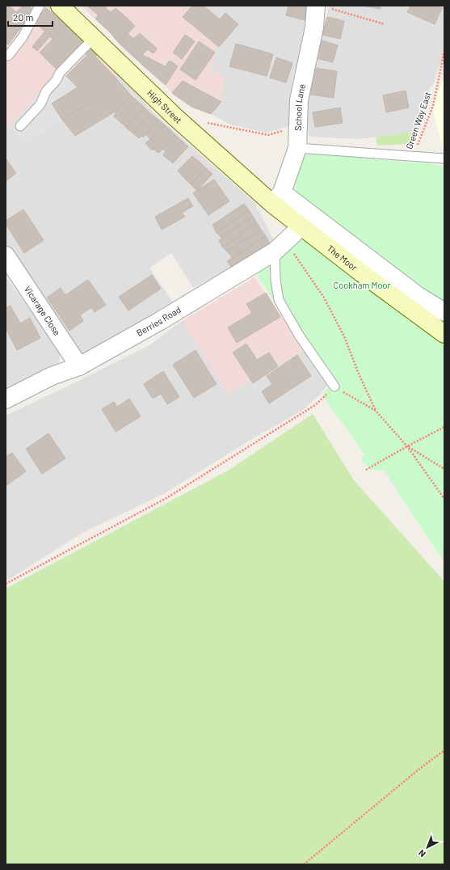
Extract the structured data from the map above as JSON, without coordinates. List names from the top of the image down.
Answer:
{
  "streets": {
    "main road": ["High Street", "The Moor"],
    "street": ["School Lane", "Vicarage Close", "Berries Road"],
    "path": ["Green Way East"]
  },
  "crossings": [
    ["High Street", "School Lane"],
    ["High Street", "The Moor"],
    ["School Lane", "The Moor"],
    ["The Moor", "Berries Road"],
    ["Vicarage Close", "Berries Road"]
  ],
  "parks": ["Cookham Moor"],
  "scale_bar": "20 m",
  "north": "bottom left"
}
